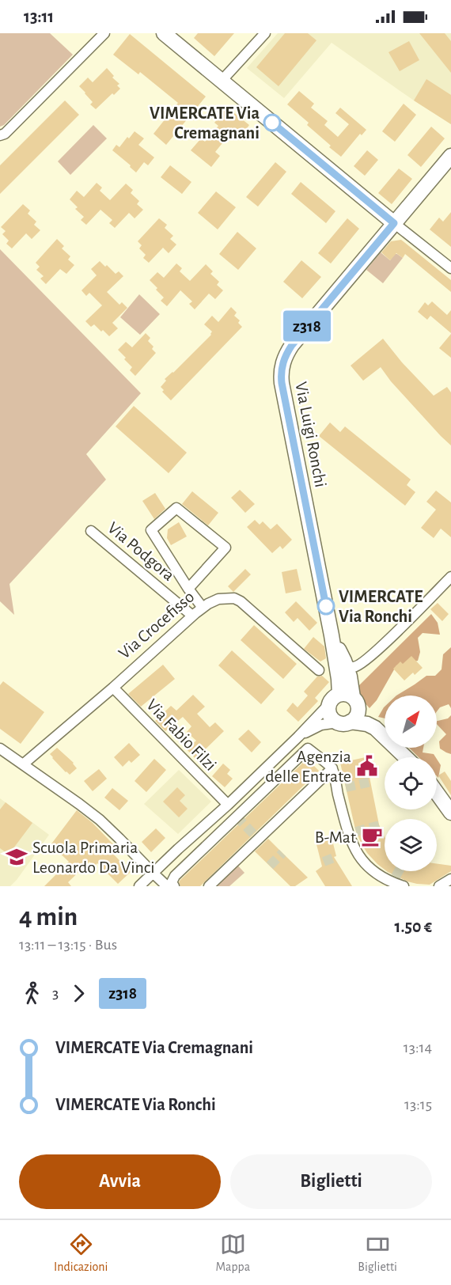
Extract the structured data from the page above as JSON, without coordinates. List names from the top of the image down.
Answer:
{
  "streets": {
    "street": [
      "Via Luigi Ronchi",
      "Via Podgora",
      "Via Crocefisso",
      "Via Fabio Filzi"
    ]
  },
  "crossings": [
    ["Via Podgora", "Via Crocefisso"],
    ["Via Crocefisso", "Via Fabio Filzi"]
  ],
  "places": {
    "other": ["VIMERCATE Via Cremagnani", "VIMERCATE Via Ronchi"],
    "public building": ["Agenzia delle Entrate"],
    "cafe": ["B-Mat"],
    "school or university": ["Scuola Primaria Leonardo Da Vinci"]
  },
  "lines": ["bus line z318"],
  "north": "top right",
  "page": {
    "status": "13:11",
    "on_map": "z318",
    "heading": ["4 min", "13:11 – 13:15 · Bus", "1.50 €"],
    "legs": ["3", "z318"],
    "list": [
      {
        "name": "VIMERCATE Via Cremagnani",
        "value": "13:14"
      },
      {
        "name": "VIMERCATE Via Ronchi",
        "value": "13:15"
      }
    ],
    "buttons": ["Avvia", "Biglietti"],
    "tabs": ["Indicazioni", "Mappa", "Biglietti"]
  }
}
